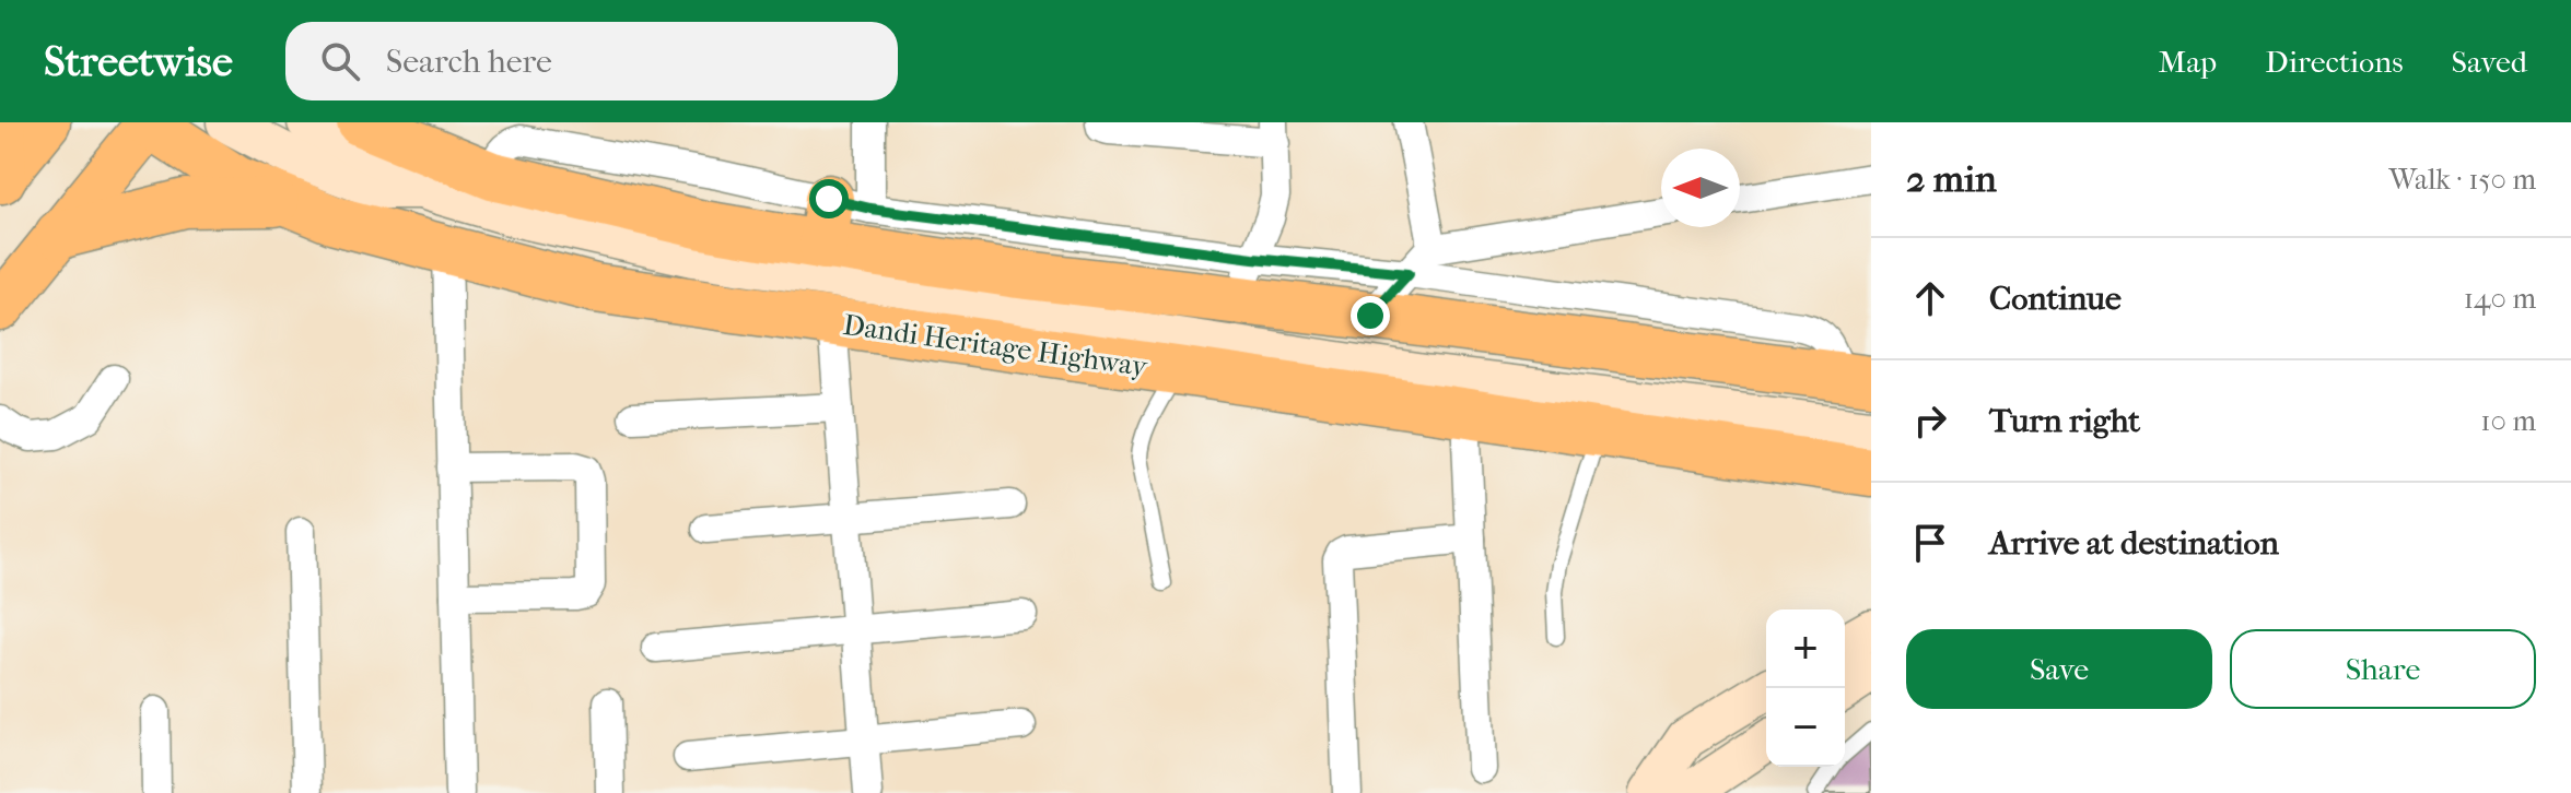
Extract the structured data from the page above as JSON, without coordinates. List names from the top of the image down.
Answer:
{
  "streets": {
    "highway": ["Dandi Heritage Highway"]
  },
  "north": "left",
  "page": {
    "header": "Streetwise",
    "search": "Search here",
    "nav": ["Map", "Directions", "Saved"],
    "heading": ["2 min", "Walk · 150 m"],
    "list": [
      ["Continue", "140 m"],
      ["Turn right", "10 m"],
      "Arrive at destination"
    ],
    "buttons": ["Save", "Share"],
    "map_buttons": ["+", "−"]
  }
}
